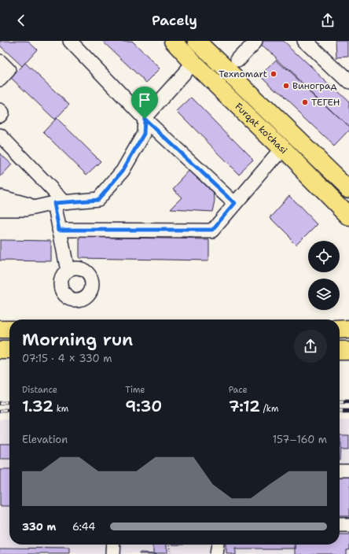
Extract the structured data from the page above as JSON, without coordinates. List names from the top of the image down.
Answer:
{
  "streets": {
    "main road": ["Furqat ko'chasi"]
  },
  "places": ["Texnomart", "Виноград", "ТЕГЕН"],
  "page": {
    "header": "Pacely",
    "heading": ["Morning run", "07:15 · 4 × 330 m"],
    "stats": [
      ["Distance", "1.32 km"],
      ["Time", "9:30"],
      ["Pace", "7:12 /km"]
    ],
    "chart": ["Elevation", "157–160 m"],
    "list": [
      {
        "name": "330 m",
        "note": "6:44"
      }
    ]
  }
}
